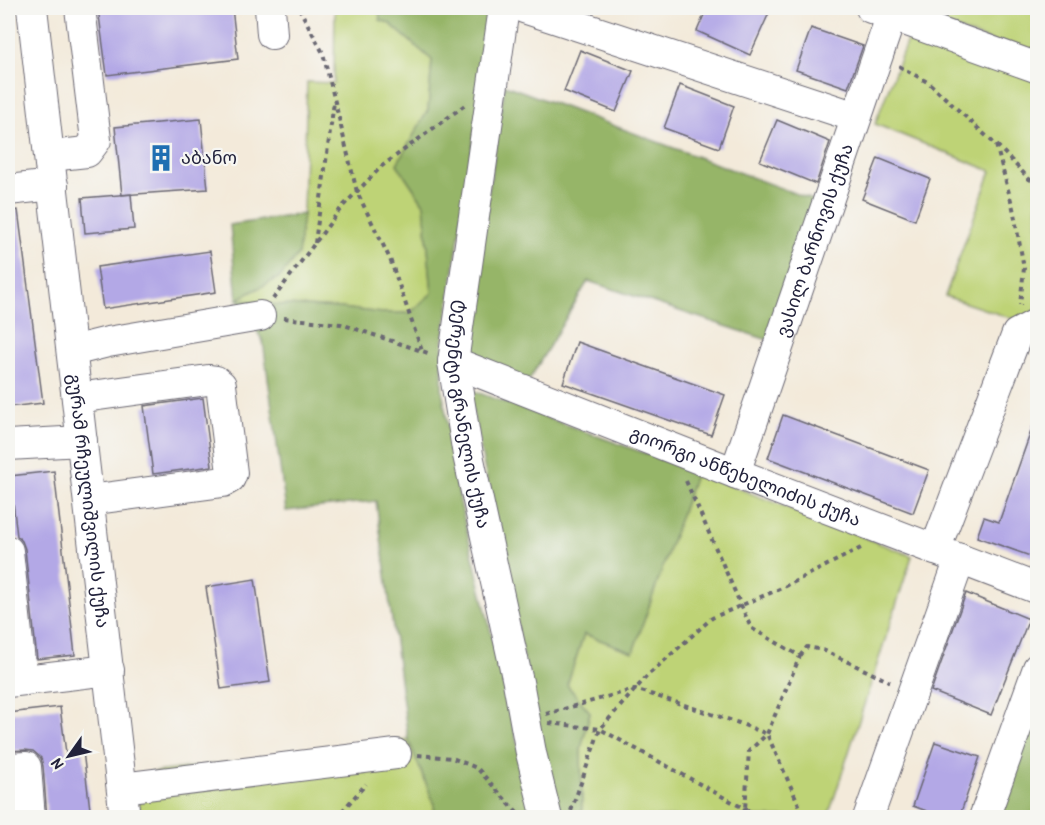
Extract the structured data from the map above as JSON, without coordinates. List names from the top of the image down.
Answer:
{
  "streets": {
    "street": [
      "ვასილ ბარნოვის ქუჩა",
      "ტერენტი გრანელის ქუჩა",
      "გიორგი ანწეხელიძის ქუჩა",
      "გურამ რჩეულიშვილის ქუჩა"
    ]
  },
  "crossings": [
    ["ვასილ ბარნოვის ქუჩა", "გიორგი ანწეხელიძის ქუჩა"],
    ["ტერენტი გრანელის ქუჩა", "გიორგი ანწეხელიძის ქუჩა"]
  ],
  "places": {
    "building": ["აბანო"]
  },
  "north": "bottom left"
}
